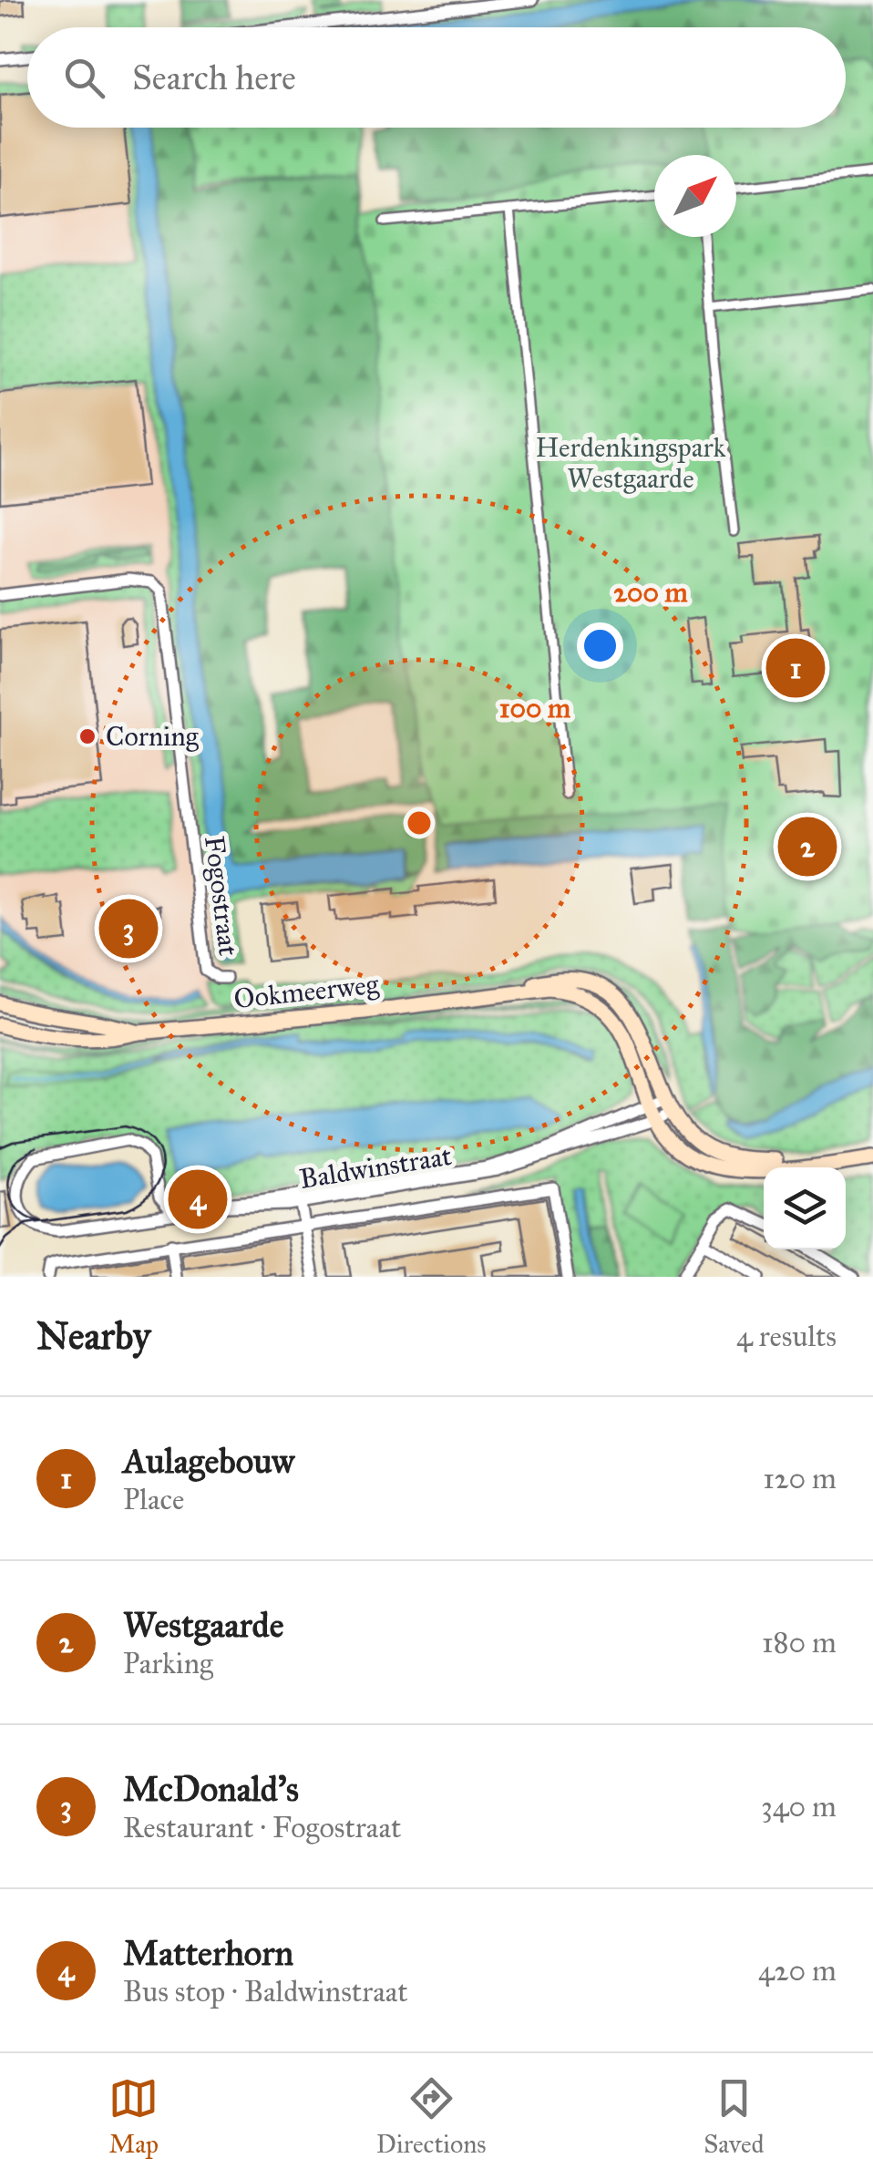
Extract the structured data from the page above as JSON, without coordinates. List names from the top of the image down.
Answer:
{
  "streets": {
    "main road": ["Ookmeerweg"],
    "street": ["Fogostraat", "Baldwinstraat"]
  },
  "crossings": [
    ["Ookmeerweg", "Baldwinstraat"]
  ],
  "parks": ["Herdenkingspark Westgaarde"],
  "places": ["Corning"],
  "north": "top right",
  "page": {
    "search": "Search here",
    "pins": [
      "1",
      "2",
      "3",
      "4"
    ],
    "heading": ["Nearby", "4 results"],
    "list": [
      {
        "mark": "1",
        "name": "Aulagebouw",
        "note": "Place",
        "value": "120 m"
      },
      {
        "mark": "2",
        "name": "Westgaarde",
        "note": "Parking",
        "value": "180 m"
      },
      {
        "mark": "3",
        "name": "McDonald's",
        "note": "Restaurant · Fogostraat",
        "value": "340 m"
      },
      {
        "mark": "4",
        "name": "Matterhorn",
        "note": "Bus stop · Baldwinstraat",
        "value": "420 m"
      }
    ],
    "nav": ["Map", "Directions", "Saved"]
  },
  "rings": ["200 m", "100 m"]
}
